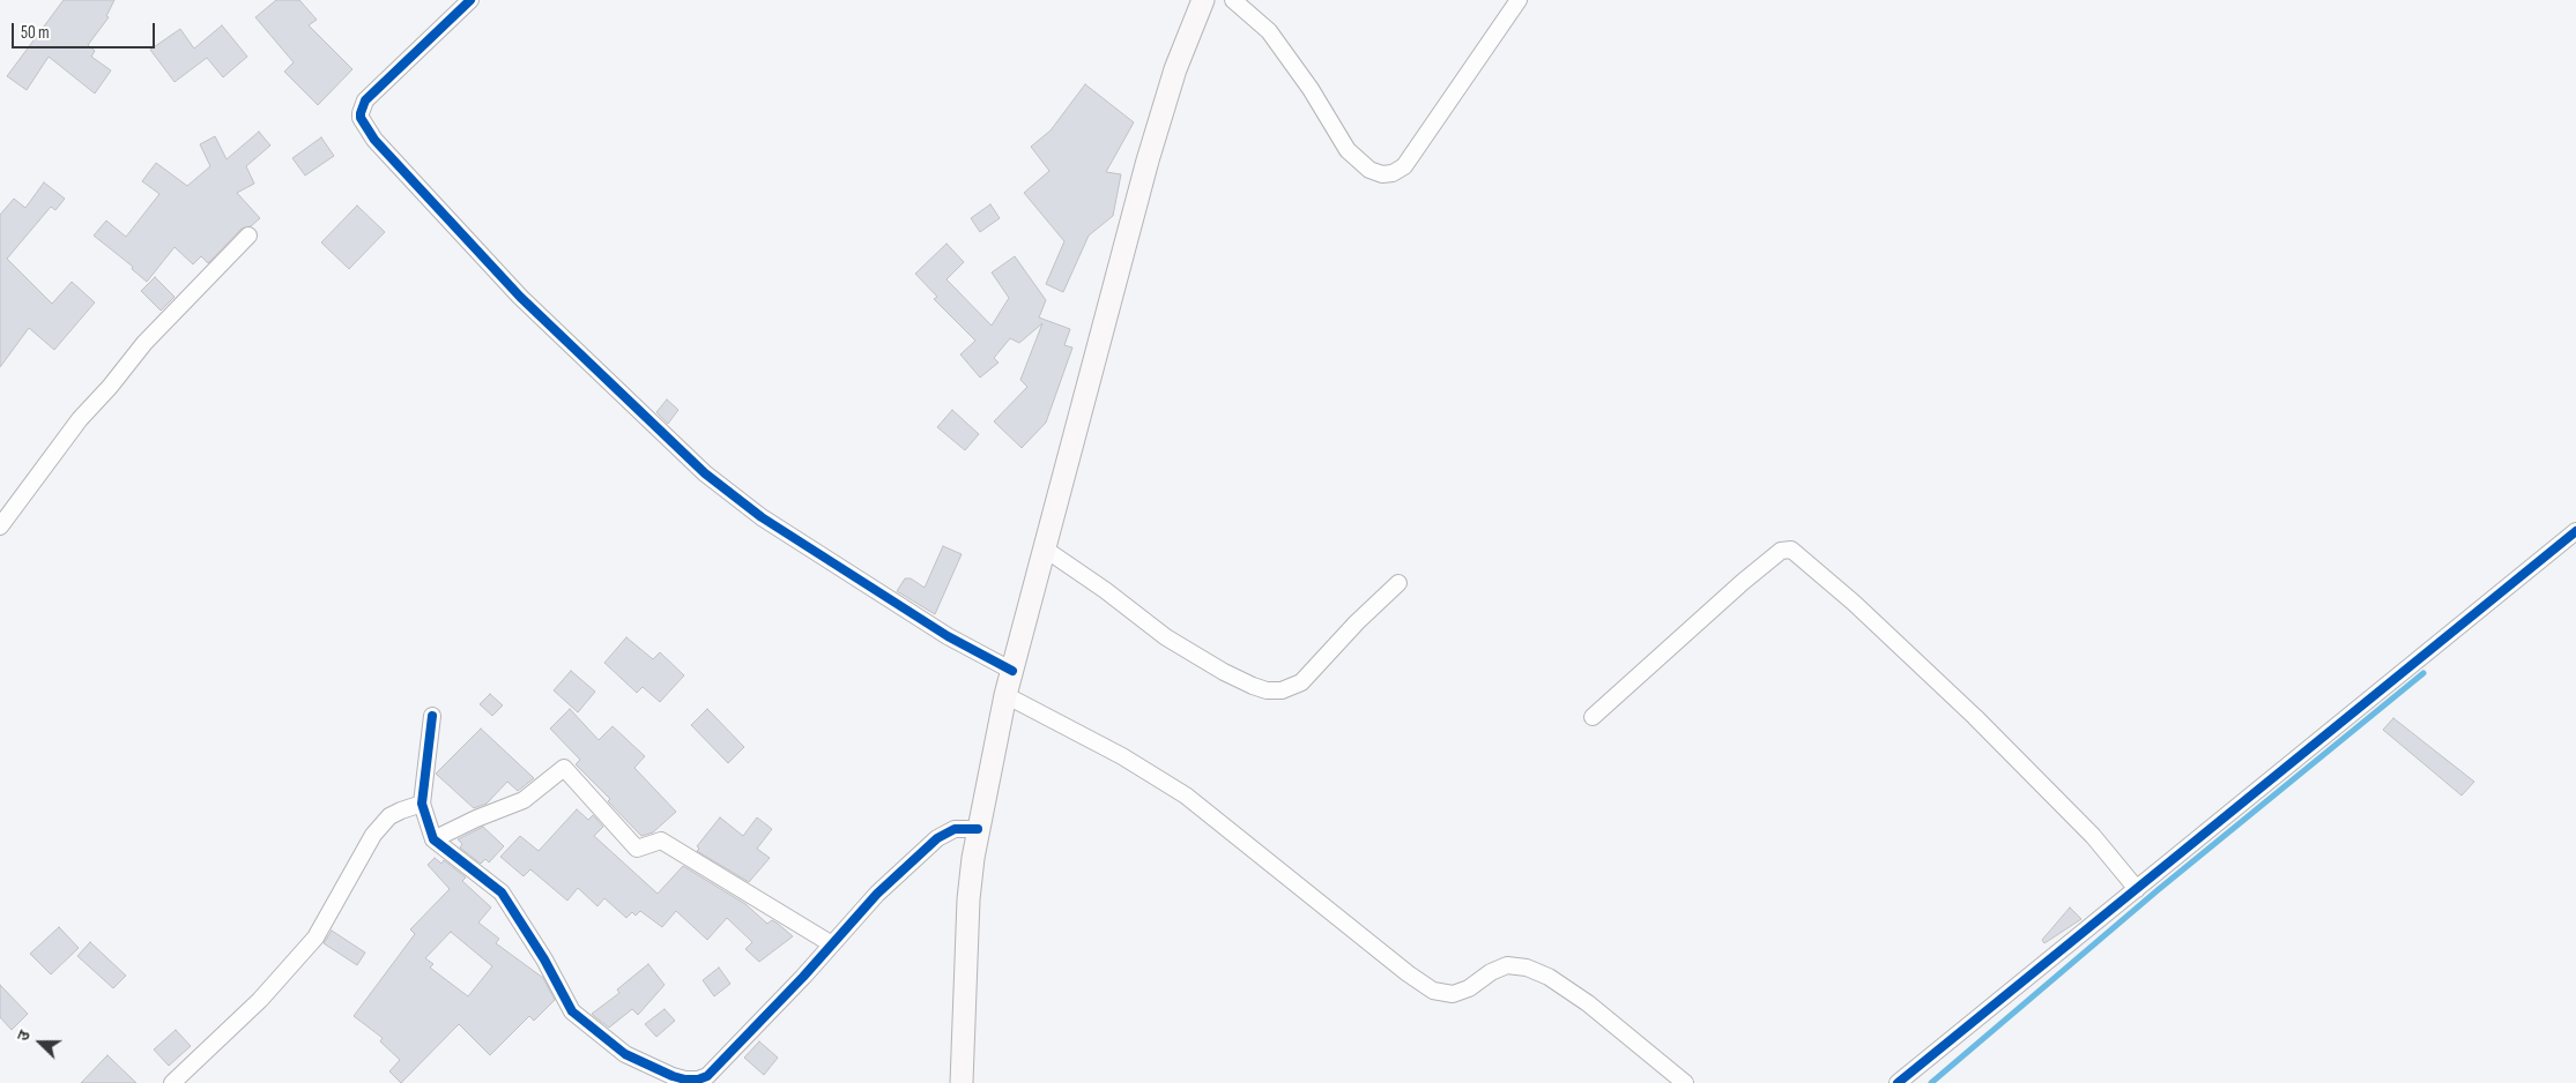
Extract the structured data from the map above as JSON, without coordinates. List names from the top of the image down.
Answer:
{
  "scale_bar": "50 m",
  "north": "left"
}
